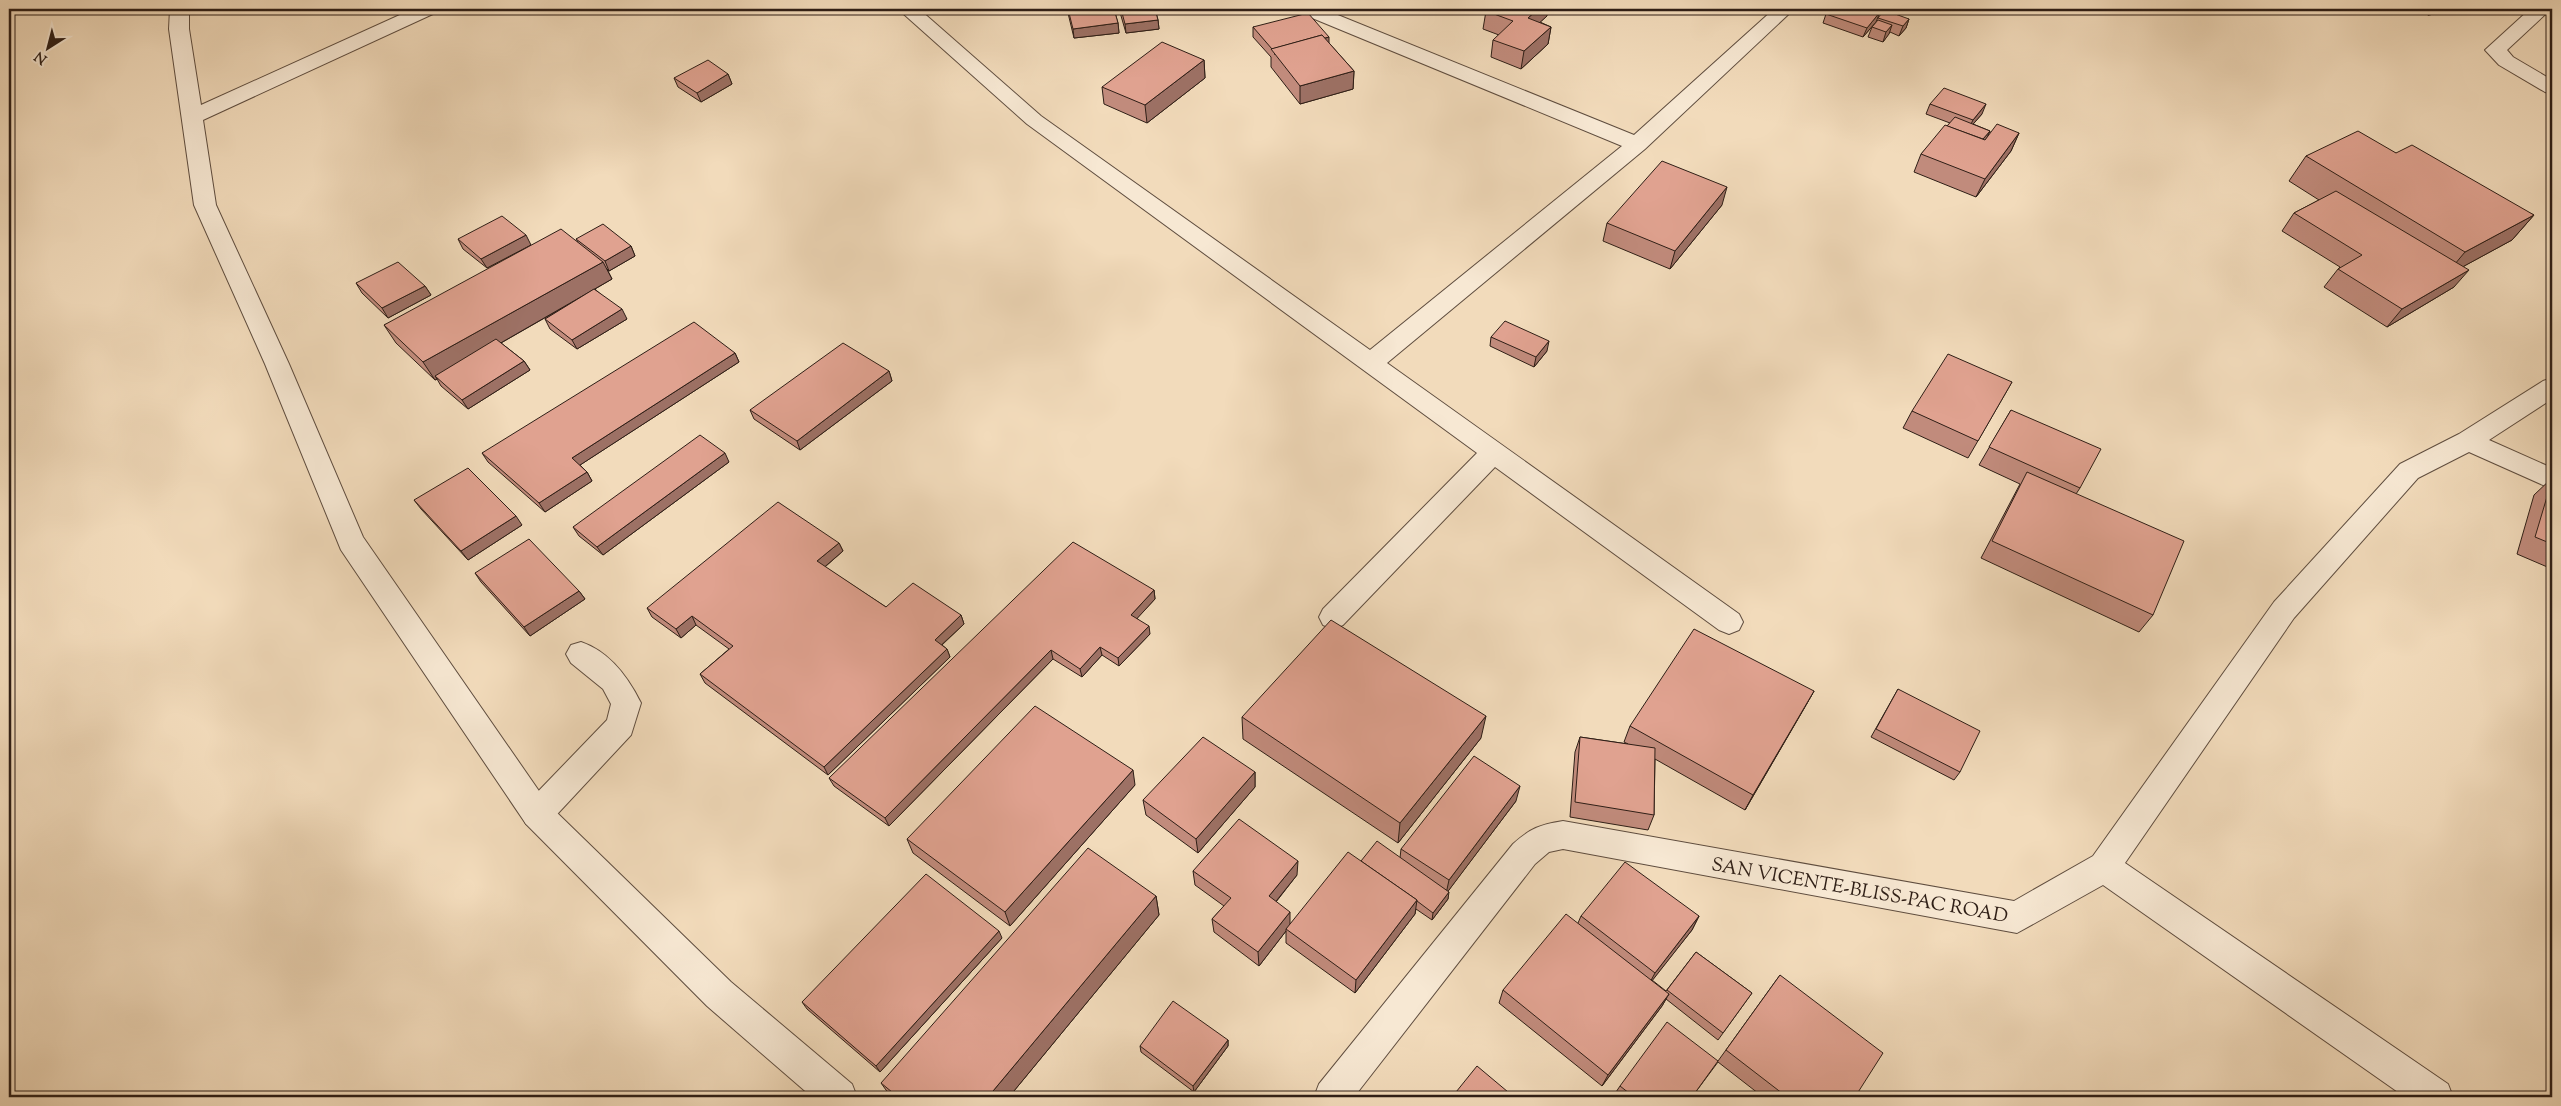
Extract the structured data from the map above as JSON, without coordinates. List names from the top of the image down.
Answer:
{
  "streets": {
    "street": ["SAN VICENTE-BLISS-PAC ROAD"]
  },
  "north": "bottom left"
}
